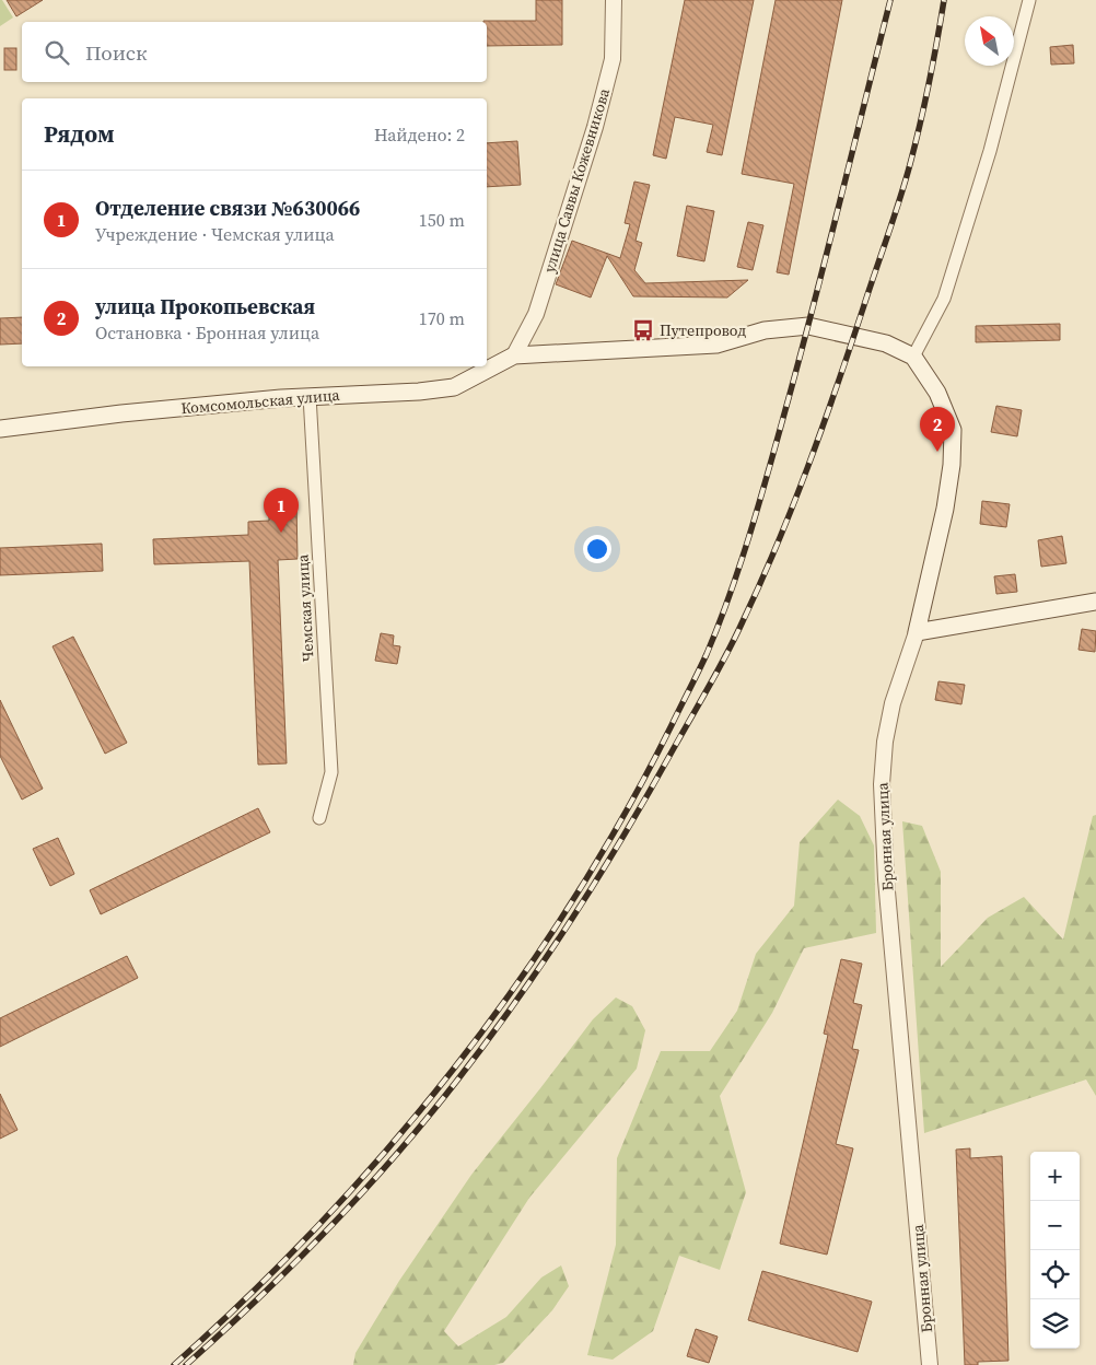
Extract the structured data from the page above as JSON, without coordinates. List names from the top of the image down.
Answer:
{
  "streets": {
    "main road": ["Комсомольская улица", "Бронная улица"],
    "street": ["улица Саввы Кожевникова", "Чемская улица"]
  },
  "crossings": [
    ["улица Саввы Кожевникова", "Комсомольская улица"],
    ["Комсомольская улица", "Чемская улица"]
  ],
  "places": {
    "bus stop": ["Путепровод"]
  },
  "north": "top left",
  "page": {
    "search": "Поиск",
    "heading": ["Рядом", "Найдено: 2"],
    "list": [
      {
        "mark": "1",
        "name": "Отделение связи №630066",
        "note": "Учреждение · Чемская улица",
        "value": "150 m"
      },
      {
        "mark": "2",
        "name": "улица Прокопьевская",
        "note": "Остановка · Бронная улица",
        "value": "170 m"
      }
    ],
    "pins": ["2", "1"],
    "map_buttons": ["+", "−"]
  }
}
